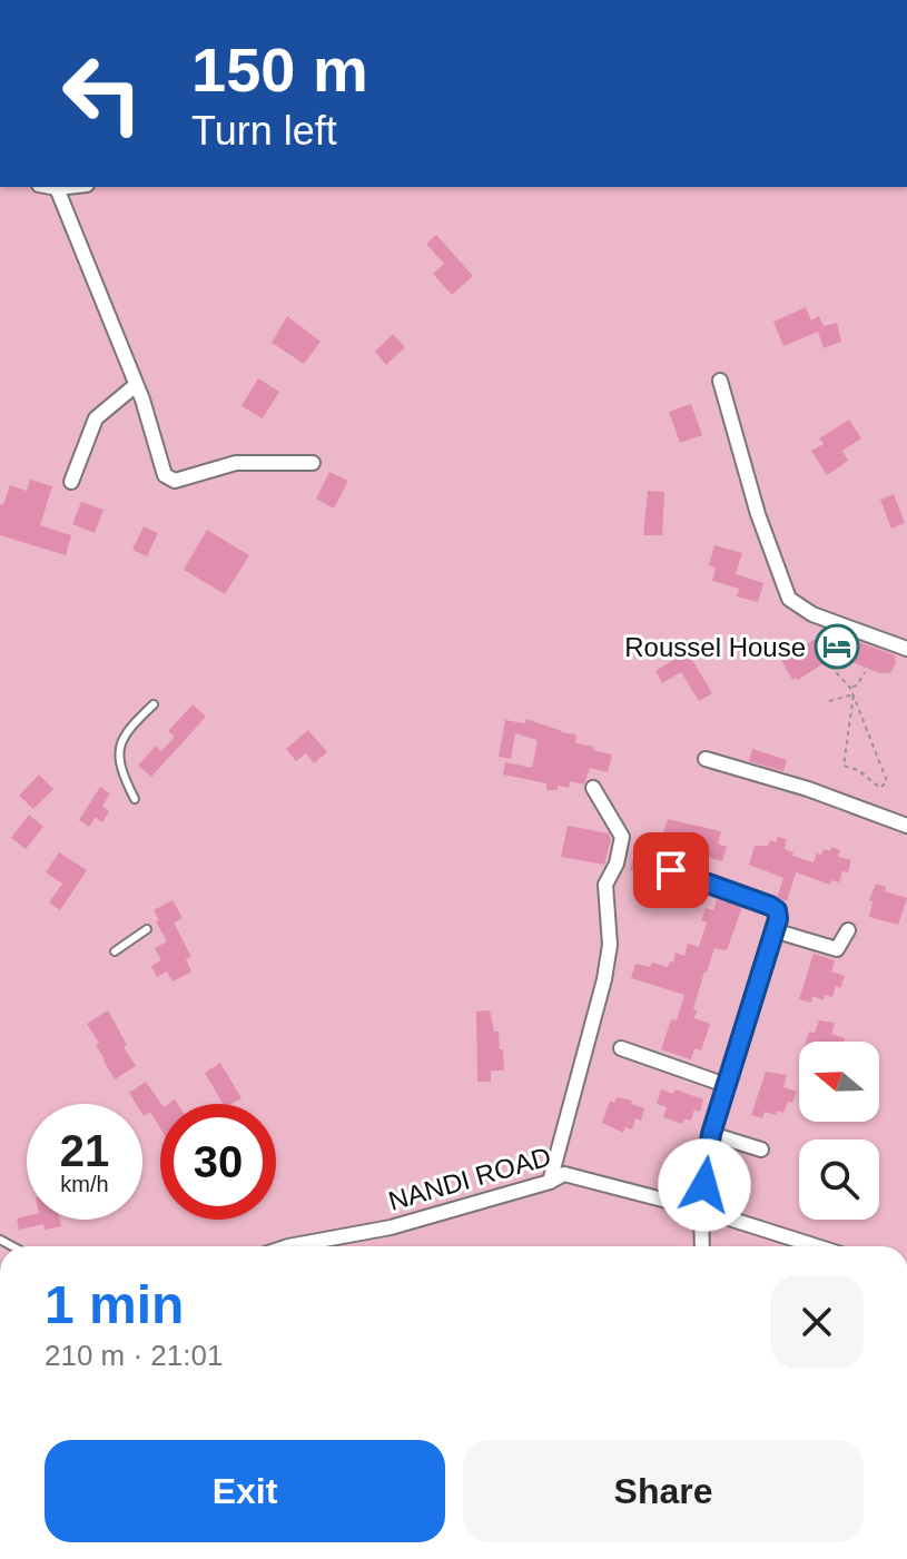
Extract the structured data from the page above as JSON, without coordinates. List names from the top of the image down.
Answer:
{
  "streets": {
    "street": ["NANDI ROAD"]
  },
  "places": {
    "hotel": ["Roussel House"]
  },
  "north": "left",
  "page": {
    "turn": ["150 m", "Turn left"],
    "speed": "21 km/h",
    "limit": "30",
    "heading": ["1 min", "210 m · 21:01"],
    "buttons": ["Exit", "Share"]
  }
}
